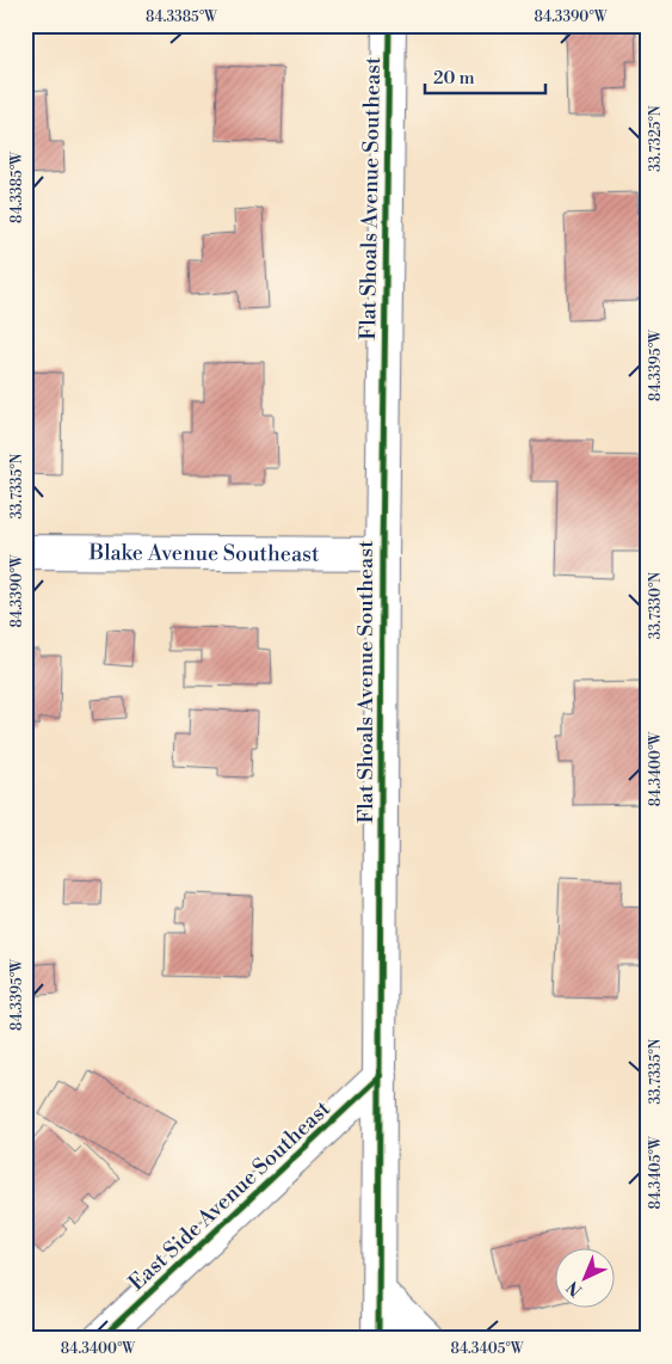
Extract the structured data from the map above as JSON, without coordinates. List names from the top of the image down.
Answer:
{
  "streets": {
    "street": ["Flat Shoals Avenue Southeast", "Blake Avenue Southeast", "East Side Avenue Southeast"]
  },
  "crossings": [
    ["Flat Shoals Avenue Southeast", "Blake Avenue Southeast"],
    ["Flat Shoals Avenue Southeast", "East Side Avenue Southeast"]
  ],
  "scale_bar": "20 m",
  "north": "bottom left",
  "coordinates": [
    "84.3385°W",
    "84.3390°W",
    "33.7325°N",
    "84.3395°W",
    "33.7335°N",
    "33.7330°N",
    "84.3400°W",
    "84.3405°W"
  ]
}
